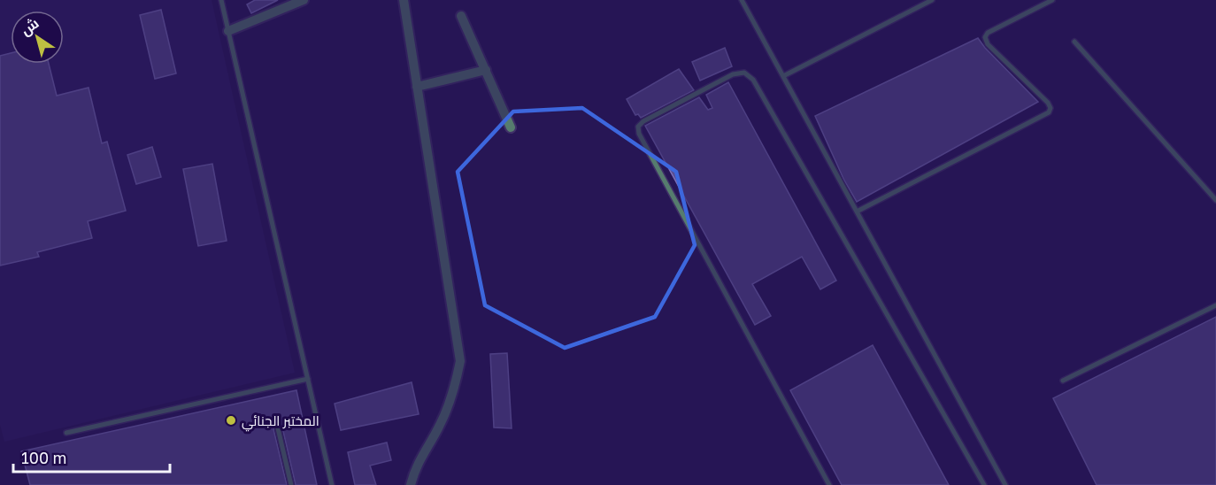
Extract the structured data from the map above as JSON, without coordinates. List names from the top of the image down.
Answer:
{
  "places": ["المختبر الجنائي"],
  "scale_bar": "100 m",
  "north": "top left"
}
